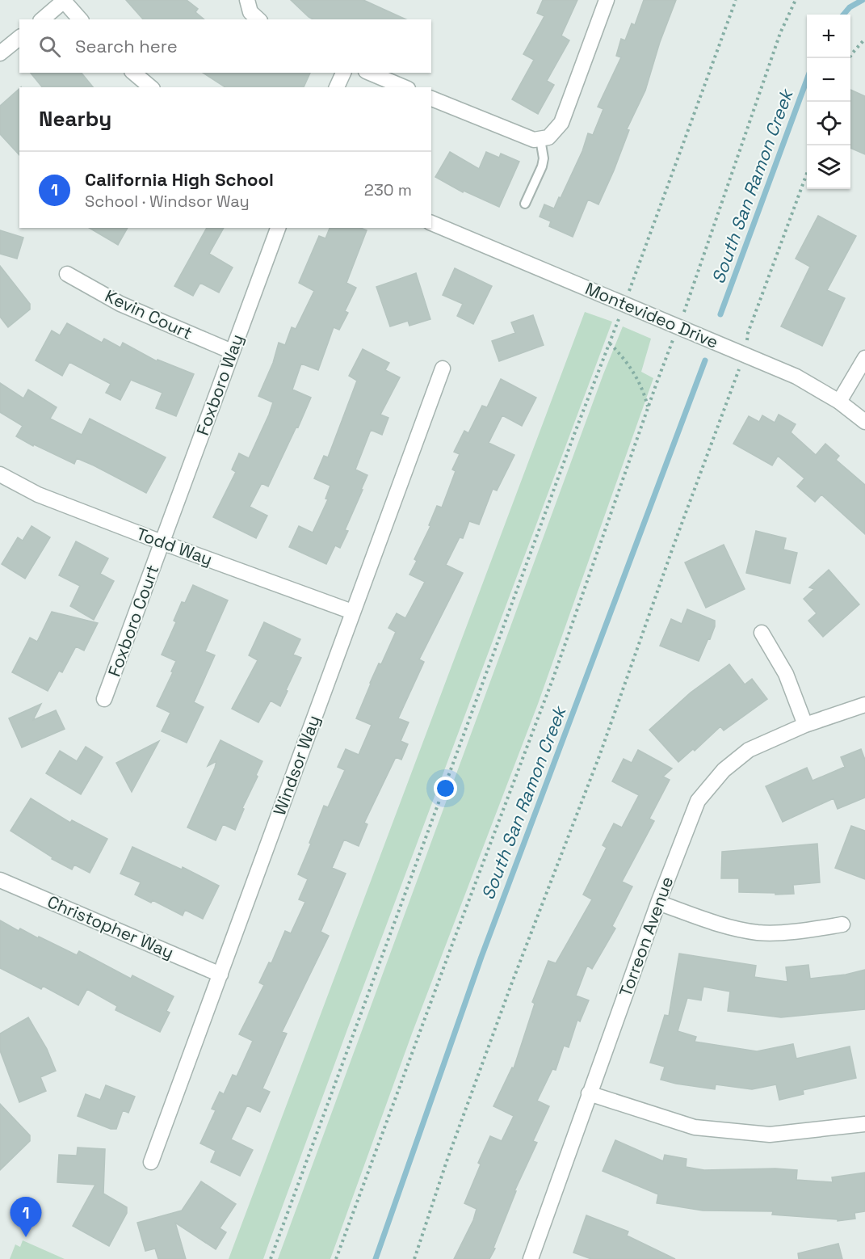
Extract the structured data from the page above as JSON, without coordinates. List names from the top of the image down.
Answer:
{
  "streets": {
    "street": [
      "Kevin Court",
      "Montevideo Drive",
      "Foxboro Way",
      "Todd Way",
      "Foxboro Court",
      "Windsor Way",
      "Christopher Way",
      "Torreon Avenue"
    ]
  },
  "crossings": [
    ["Kevin Court", "Foxboro Way"],
    ["Foxboro Way", "Todd Way"],
    ["Foxboro Way", "Foxboro Court"],
    ["Todd Way", "Foxboro Court"],
    ["Todd Way", "Windsor Way"],
    ["Windsor Way", "Christopher Way"]
  ],
  "water": ["South San Ramon Creek"],
  "page": {
    "map_buttons": ["+", "−"],
    "search": "Search here",
    "heading": "Nearby",
    "list": [
      {
        "mark": "1",
        "name": "California High School",
        "note": "School · Windsor Way",
        "value": "230 m"
      }
    ],
    "pins": "1"
  }
}
